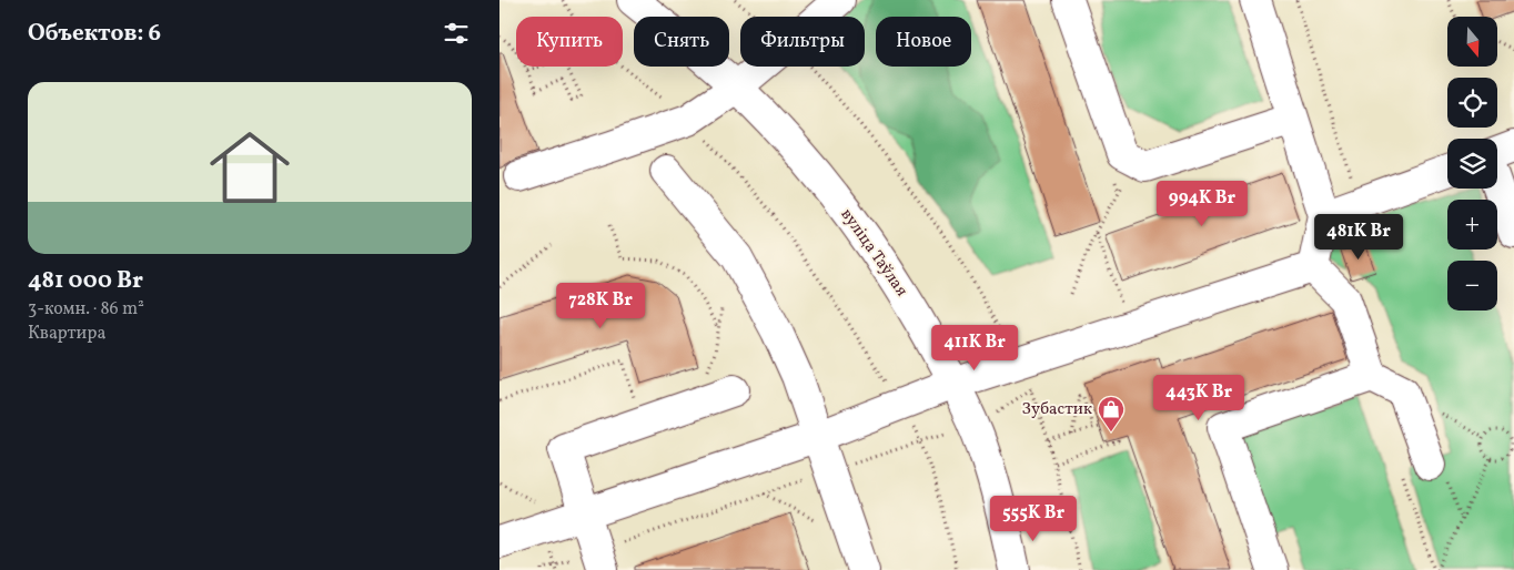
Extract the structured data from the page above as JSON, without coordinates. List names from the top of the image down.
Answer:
{
  "streets": {
    "street": ["вуліца Таўлая"]
  },
  "places": {
    "shop": ["Зубастик"]
  },
  "north": "bottom",
  "page": {
    "heading": "Объектов: 6",
    "map_buttons": ["+", "−"],
    "chip": [
      "Купить",
      "Снять",
      "Фильтры",
      "Новое"
    ],
    "list": [
      {
        "name": "481 000 Br",
        "note": "3-комн. · 86 m² · Квартира"
      }
    ],
    "price": [
      "994K Br",
      "481K Br",
      "728K Br",
      "411K Br",
      "443K Br",
      "555K Br"
    ]
  }
}
